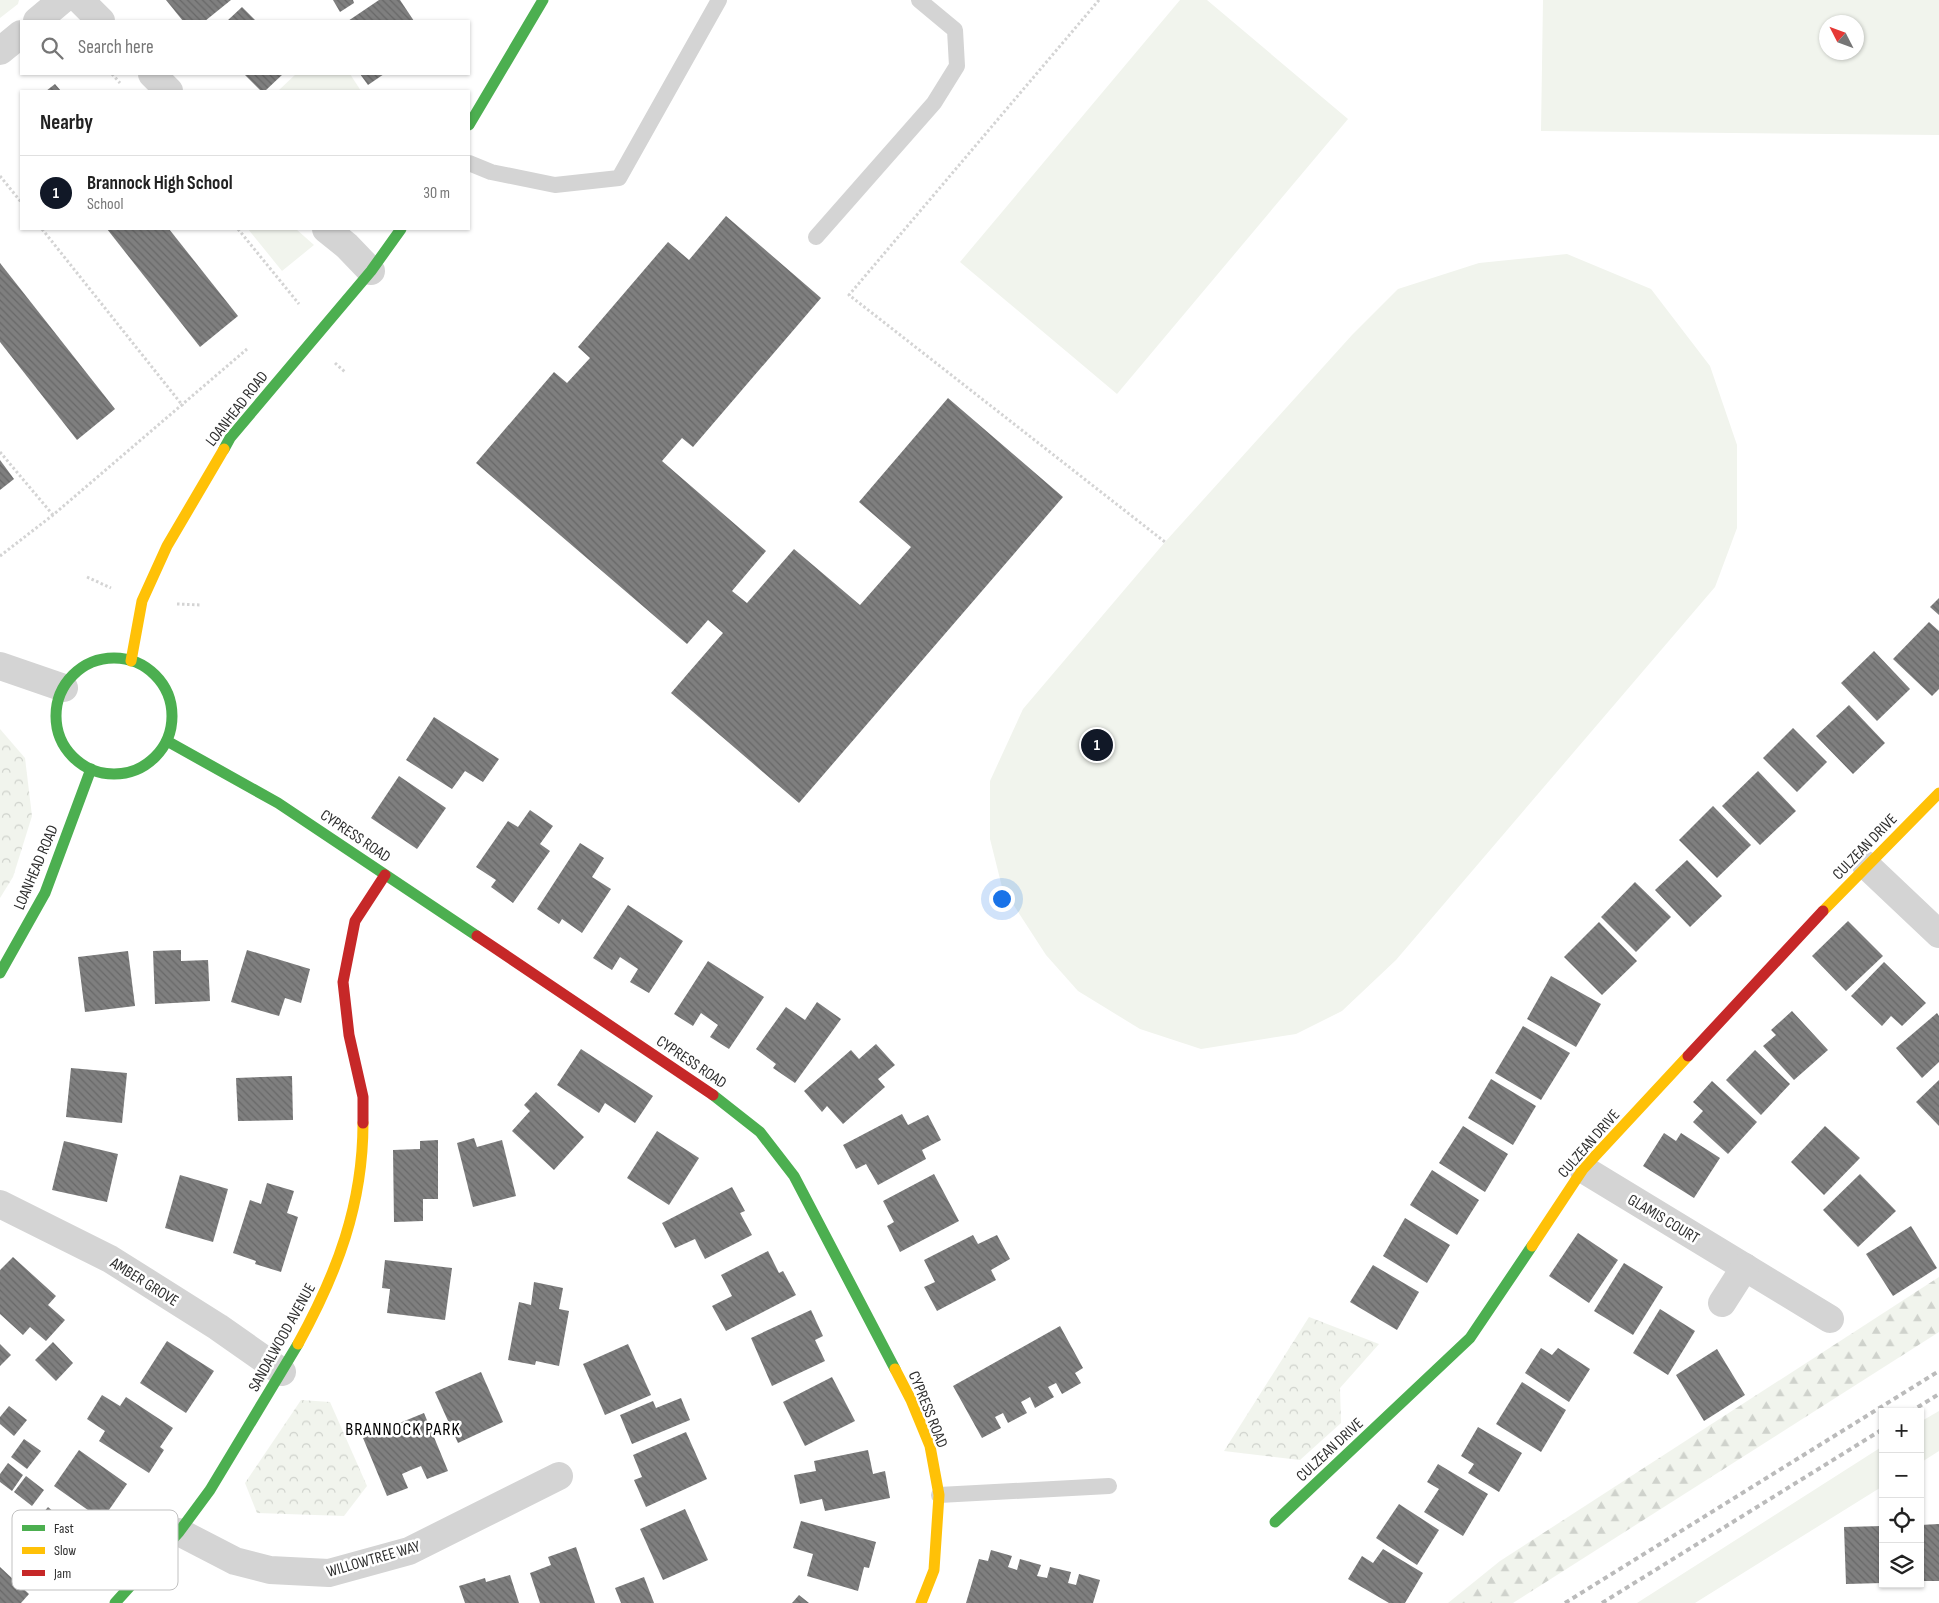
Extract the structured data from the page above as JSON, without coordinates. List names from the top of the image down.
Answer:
{
  "streets": {
    "street": [
      "LOANHEAD ROAD",
      "CYPRESS ROAD",
      "CULZEAN DRIVE",
      "GLAMIS COURT",
      "AMBER GROVE",
      "SANDALWOOD AVENUE",
      "WILLOWTREE WAY"
    ]
  },
  "crossings": [
    ["LOANHEAD ROAD", "CYPRESS ROAD"],
    ["CYPRESS ROAD", "SANDALWOOD AVENUE"],
    ["CULZEAN DRIVE", "GLAMIS COURT"],
    ["AMBER GROVE", "SANDALWOOD AVENUE"],
    ["SANDALWOOD AVENUE", "WILLOWTREE WAY"]
  ],
  "districts": ["BRANNOCK PARK"],
  "legend": ["Fast", "Slow", "Jam"],
  "north": "top left",
  "page": {
    "search": "Search here",
    "heading": "Nearby",
    "list": [
      {
        "mark": "1",
        "name": "Brannock High School",
        "note": "School",
        "value": "30 m"
      }
    ],
    "pins": "1",
    "map_buttons": ["+", "−"]
  }
}
